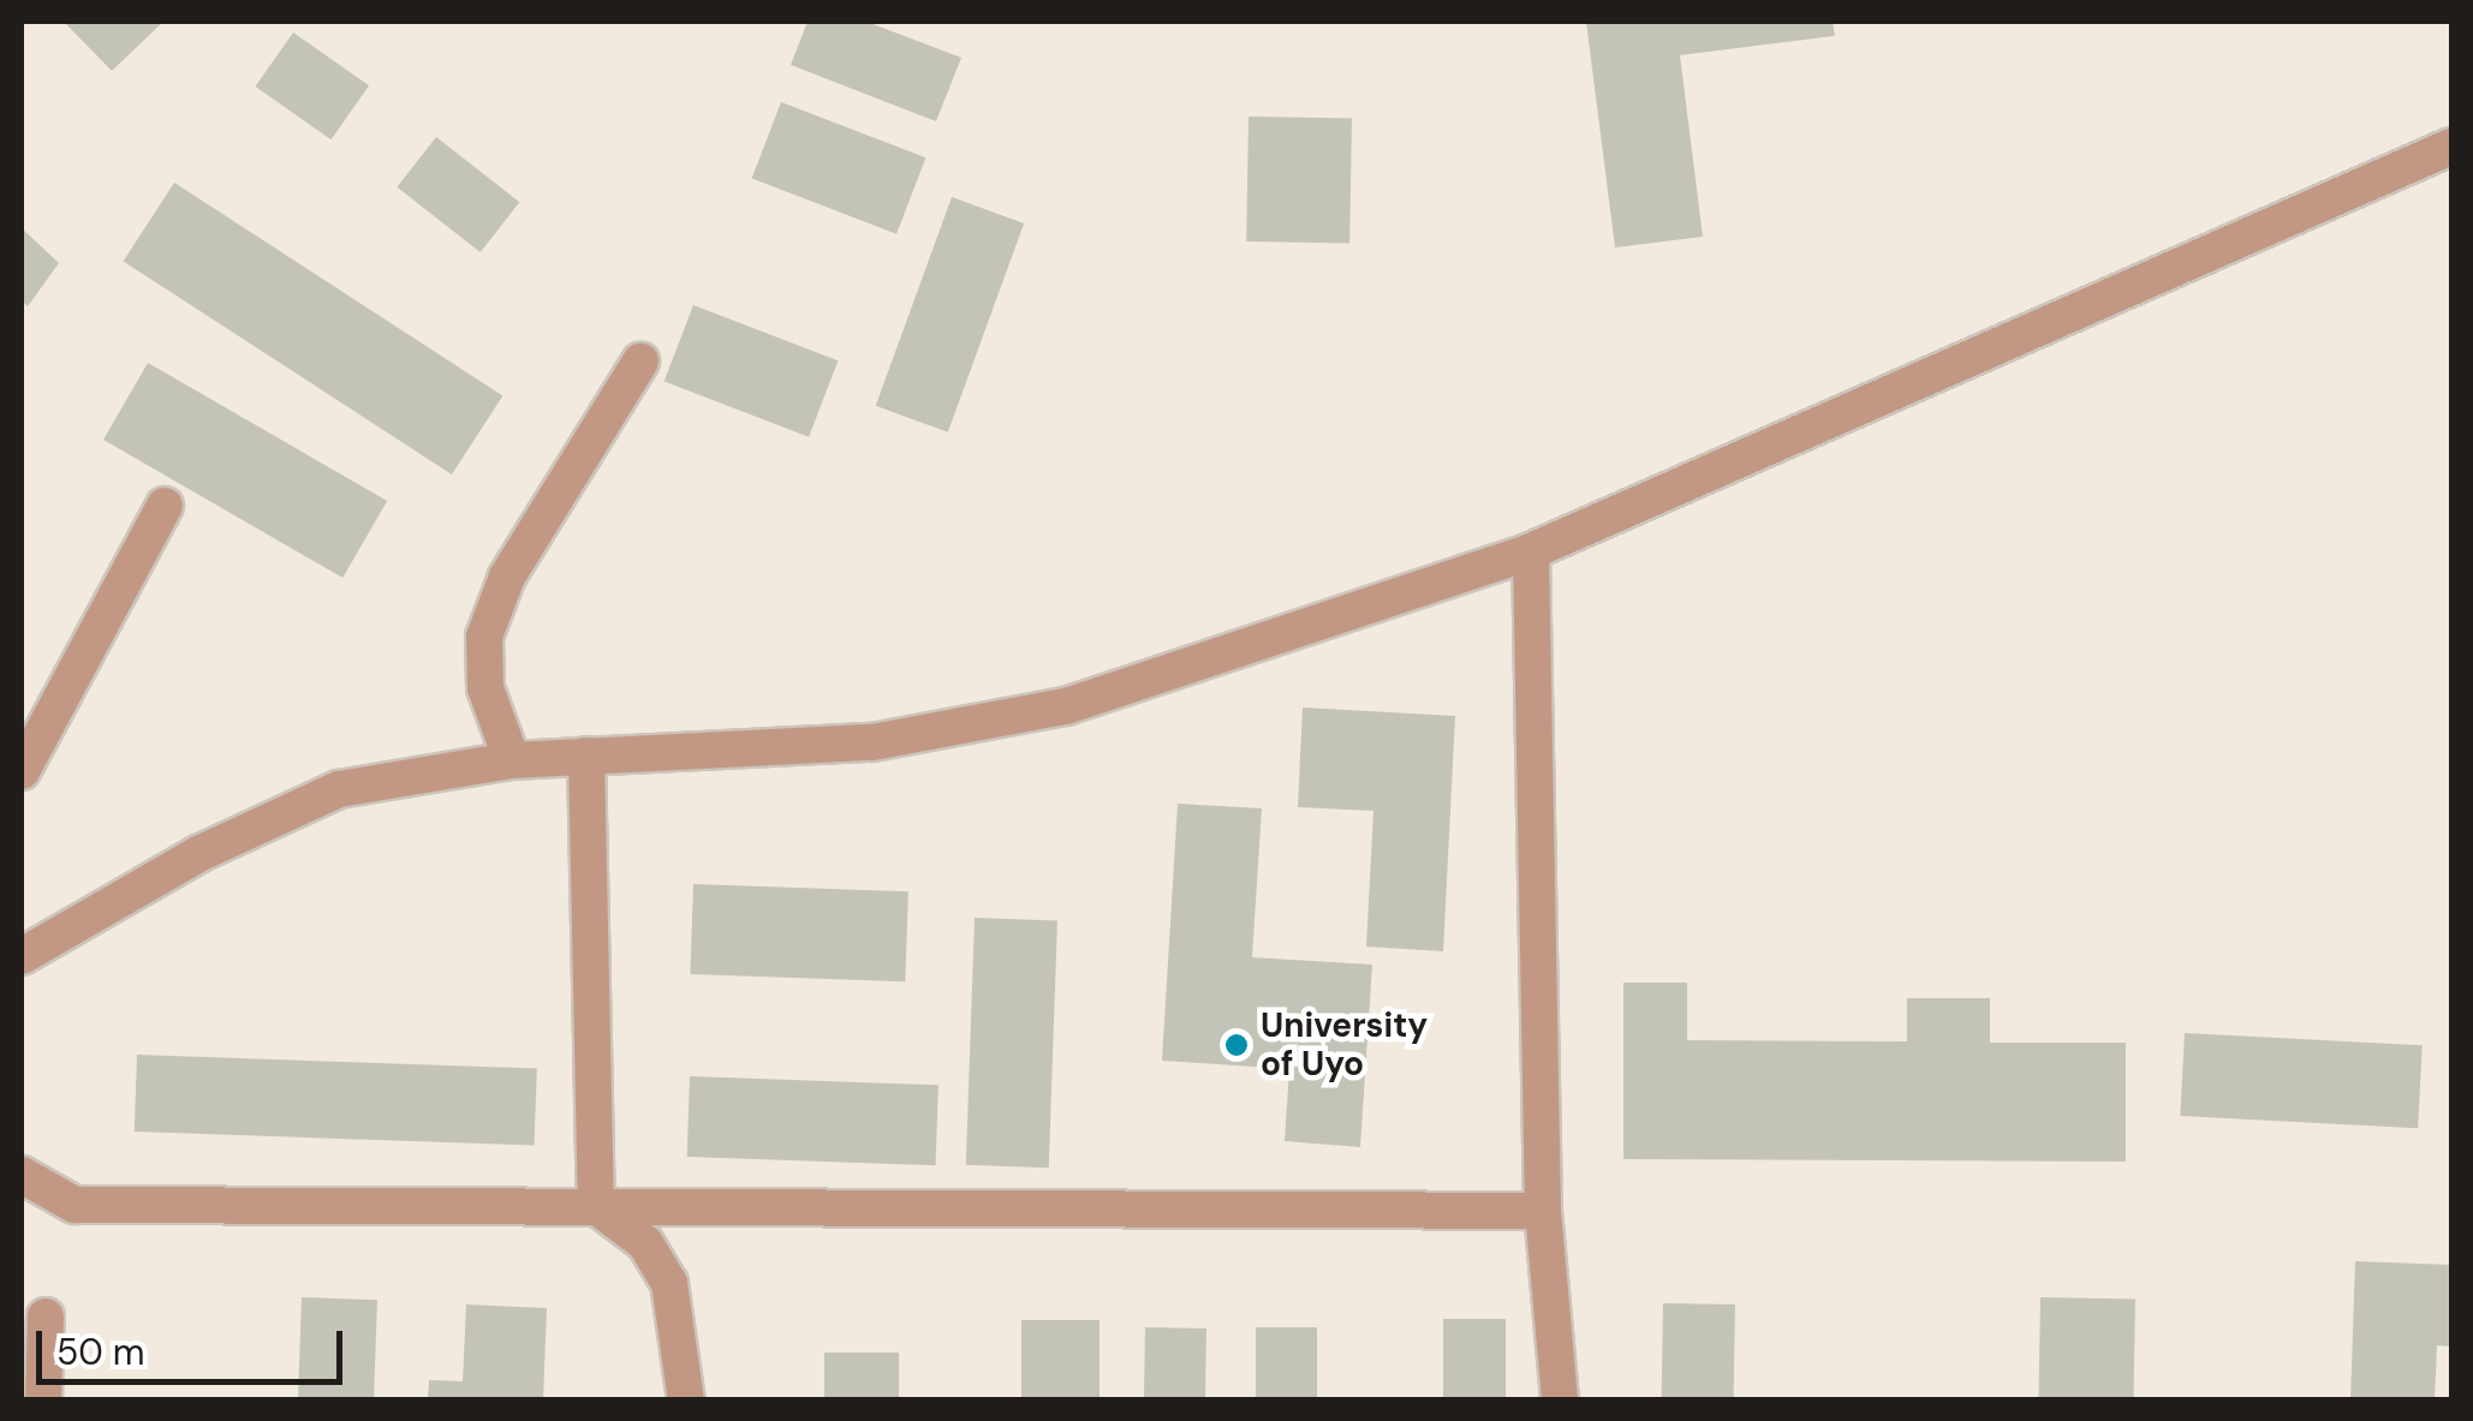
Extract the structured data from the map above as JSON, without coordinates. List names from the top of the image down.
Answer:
{
  "places": ["University of Uyo"],
  "scale_bar": "50 m"
}
